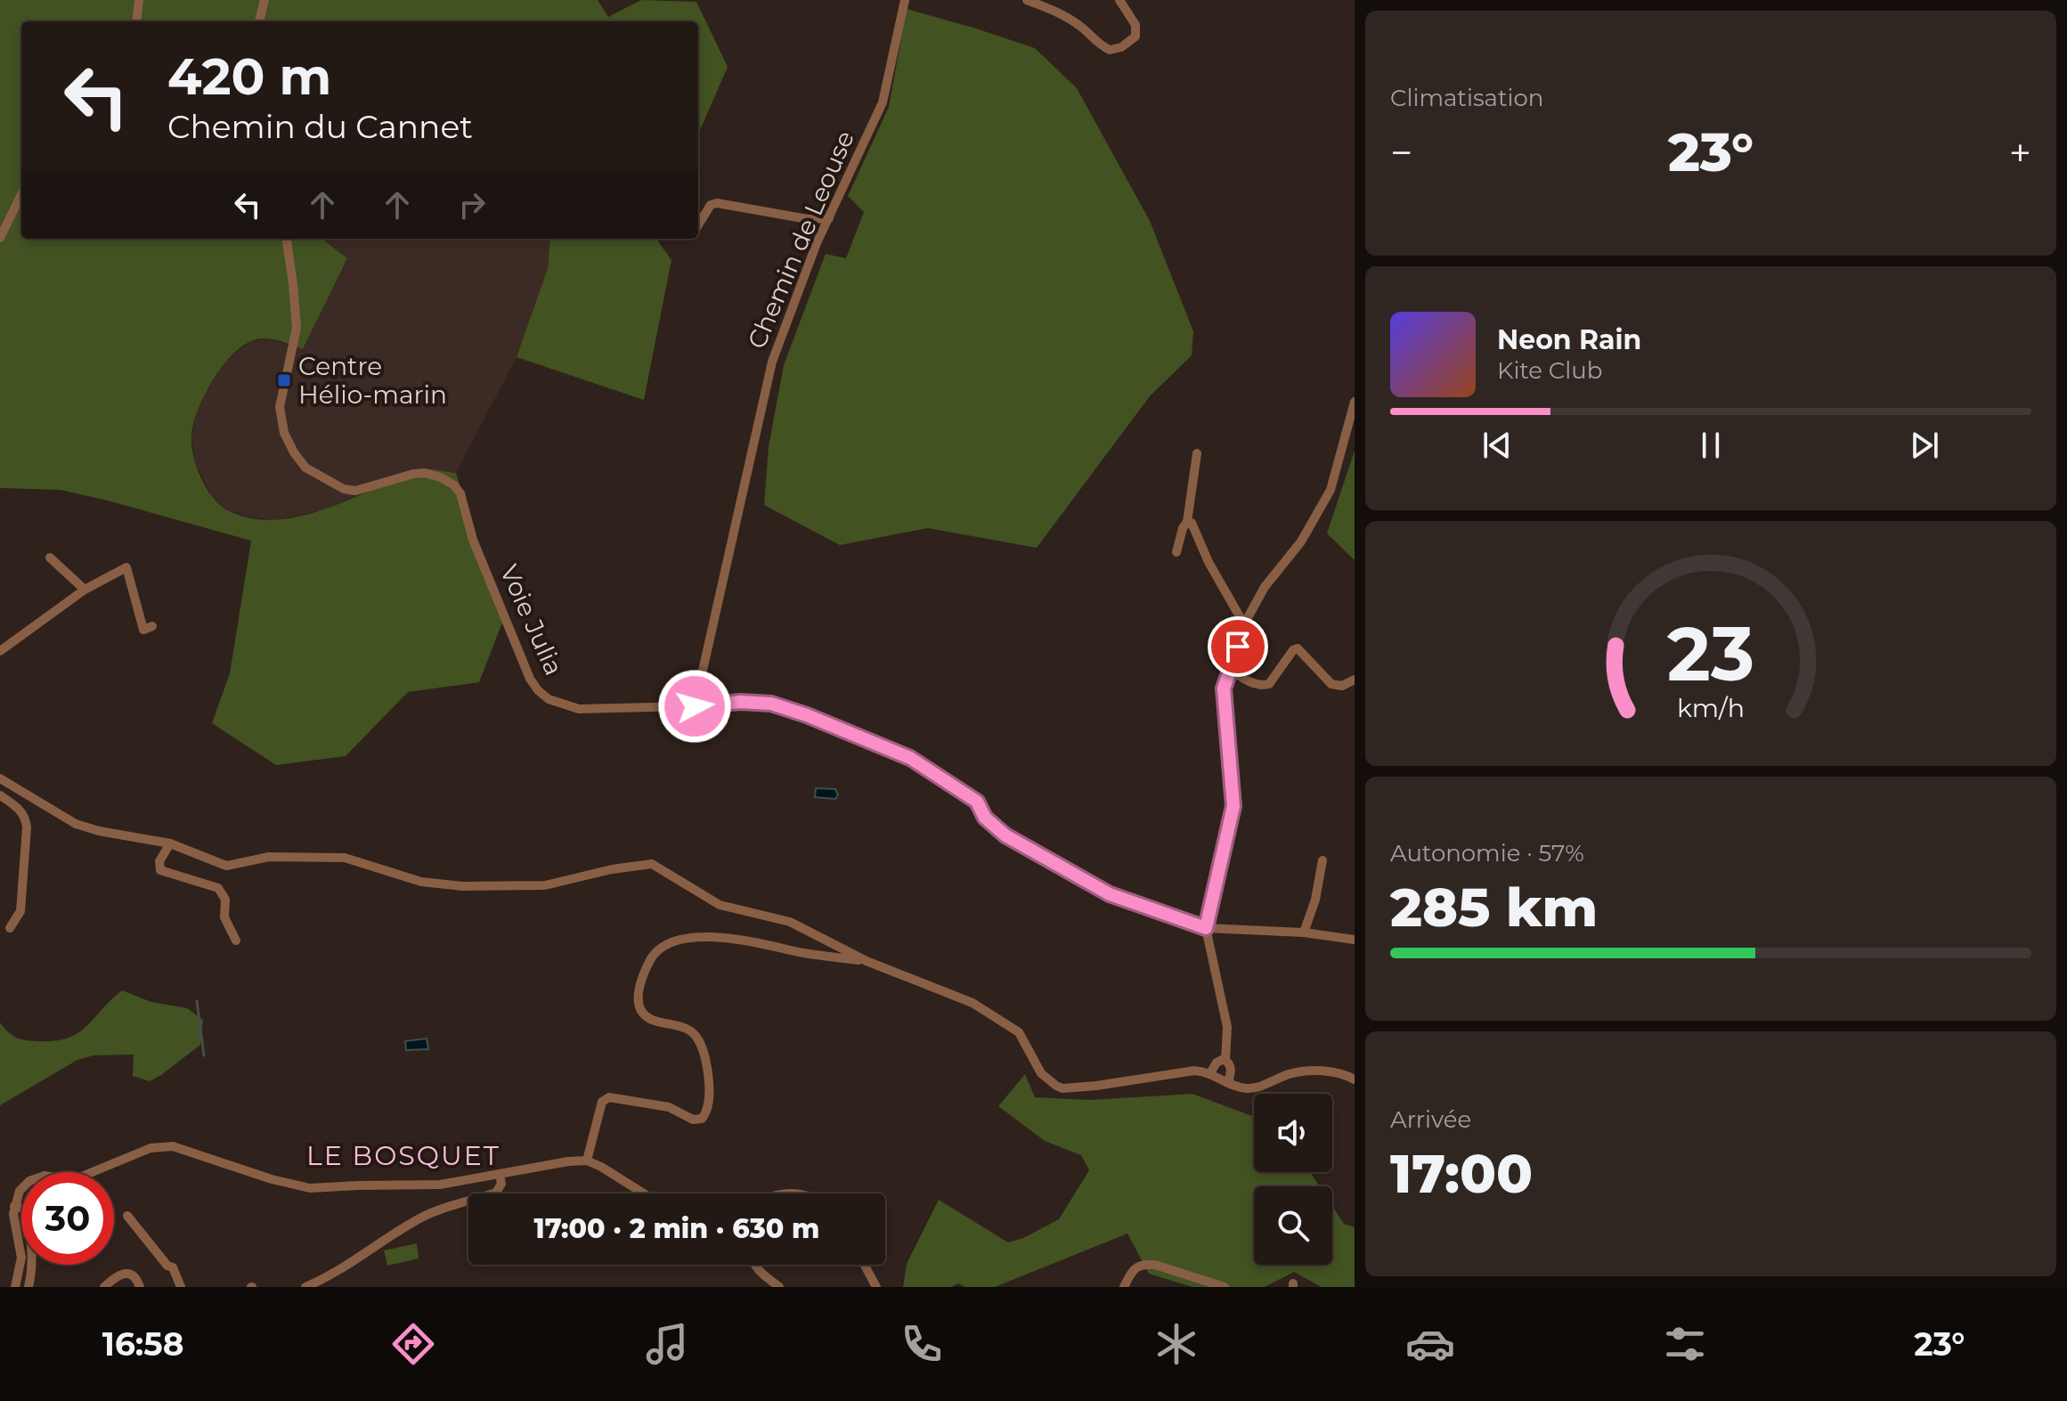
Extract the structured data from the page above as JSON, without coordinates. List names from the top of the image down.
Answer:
{
  "streets": {
    "street": ["Chemin de Leouse", "Voie Julia"]
  },
  "crossings": [
    ["Chemin de Leouse", "Voie Julia"]
  ],
  "districts": ["LE BOSQUET"],
  "places": {
    "transit": ["Centre Hélio-marin"]
  },
  "page": {
    "tile": [
      "Climatisation",
      ["Autonomie · 57%", "285 km"],
      ["Arrivée", "17:00"]
    ],
    "turn": ["420 m", "Chemin du Cannet"],
    "heat": ["−", "23°", "+"],
    "song": ["Neon Rain", "Kite Club"],
    "limit": "30",
    "trip": "17:00 · 2 min · 630 m",
    "tabs": ["16:58", "23°"],
    "gauge": ["23", "km/h"]
  }
}
